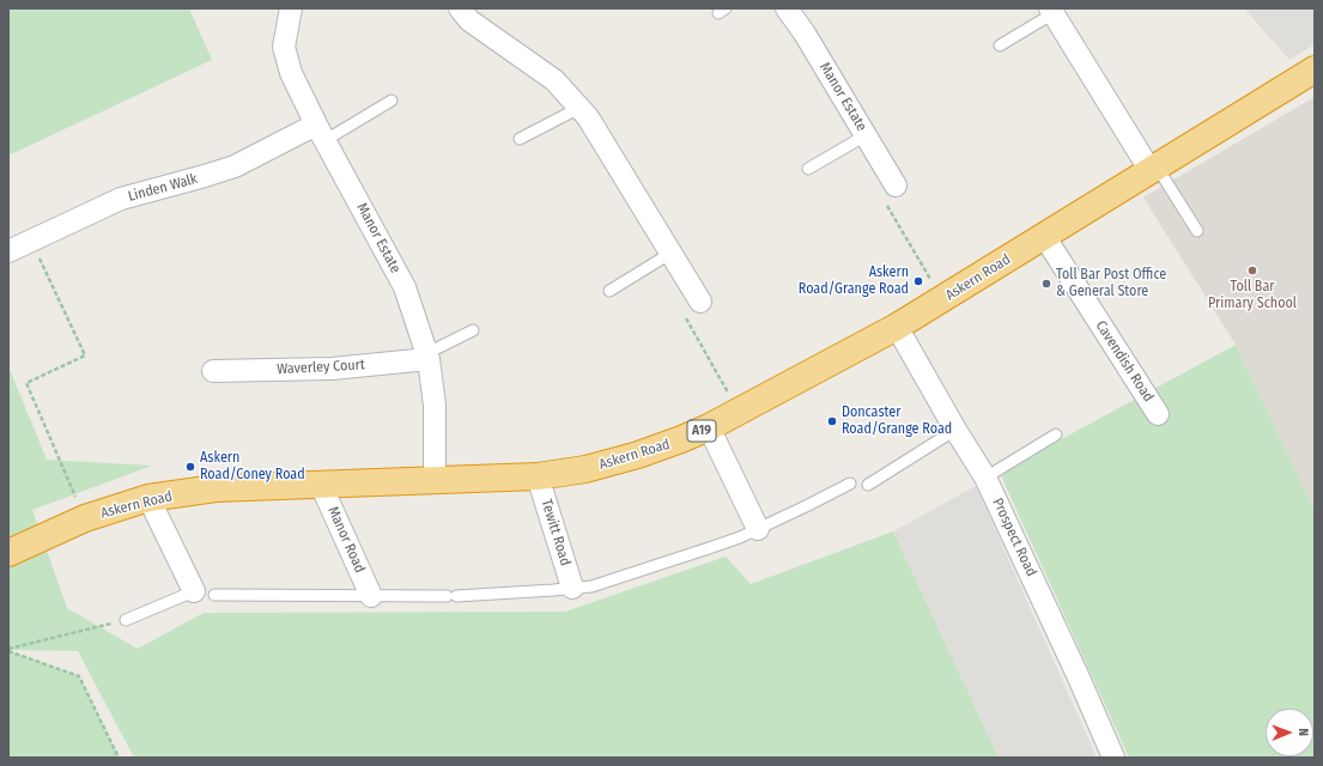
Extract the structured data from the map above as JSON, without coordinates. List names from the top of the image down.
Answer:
{
  "streets": {
    "highway": ["Askern Road", "A19"],
    "street": [
      "Manor Estate",
      "Linden Walk",
      "Cavendish Road",
      "Waverley Court",
      "Tewitt Road",
      "Prospect Road",
      "Manor Road"
    ]
  },
  "crossings": [
    ["Manor Estate", "Linden Walk"],
    ["Manor Estate", "Askern Road"],
    ["Manor Estate", "Waverley Court"],
    ["Askern Road", "Cavendish Road"],
    ["Askern Road", "Tewitt Road"],
    ["Askern Road", "Prospect Road"],
    ["Askern Road", "Manor Road"]
  ],
  "places": [
    "Toll Bar Primary School",
    "Askern Road/Grange Road",
    "Toll Bar Post Office & General Store",
    "Doncaster Road/Grange Road",
    "Askern Road/Coney Road"
  ],
  "north": "right"
}
